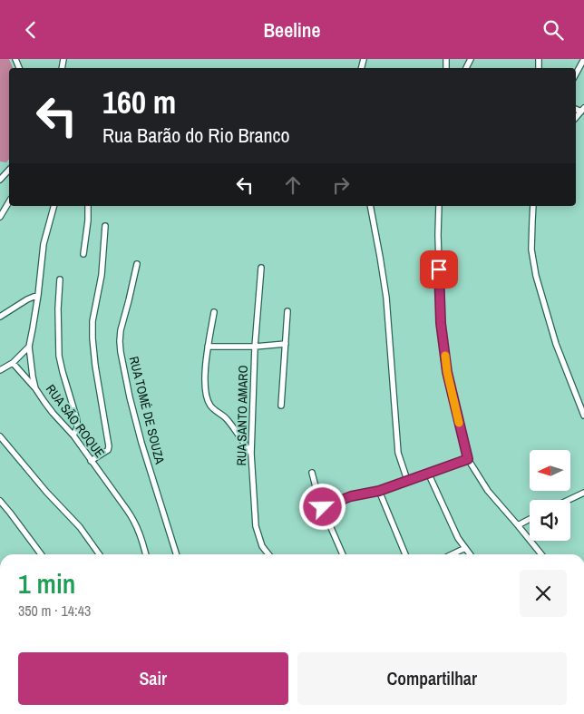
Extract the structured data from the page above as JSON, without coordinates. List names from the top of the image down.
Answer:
{
  "streets": {
    "street": ["RUA TOMÉ DE SOUZA", "RUA SANTO AMARO", "RUA SÃO ROQUE"]
  },
  "north": "left",
  "page": {
    "header": "Beeline",
    "turn": ["160 m", "Rua Barão do Rio Branco"],
    "heading": ["1 min", "350 m · 14:43"],
    "buttons": ["Sair", "Compartilhar"]
  }
}
